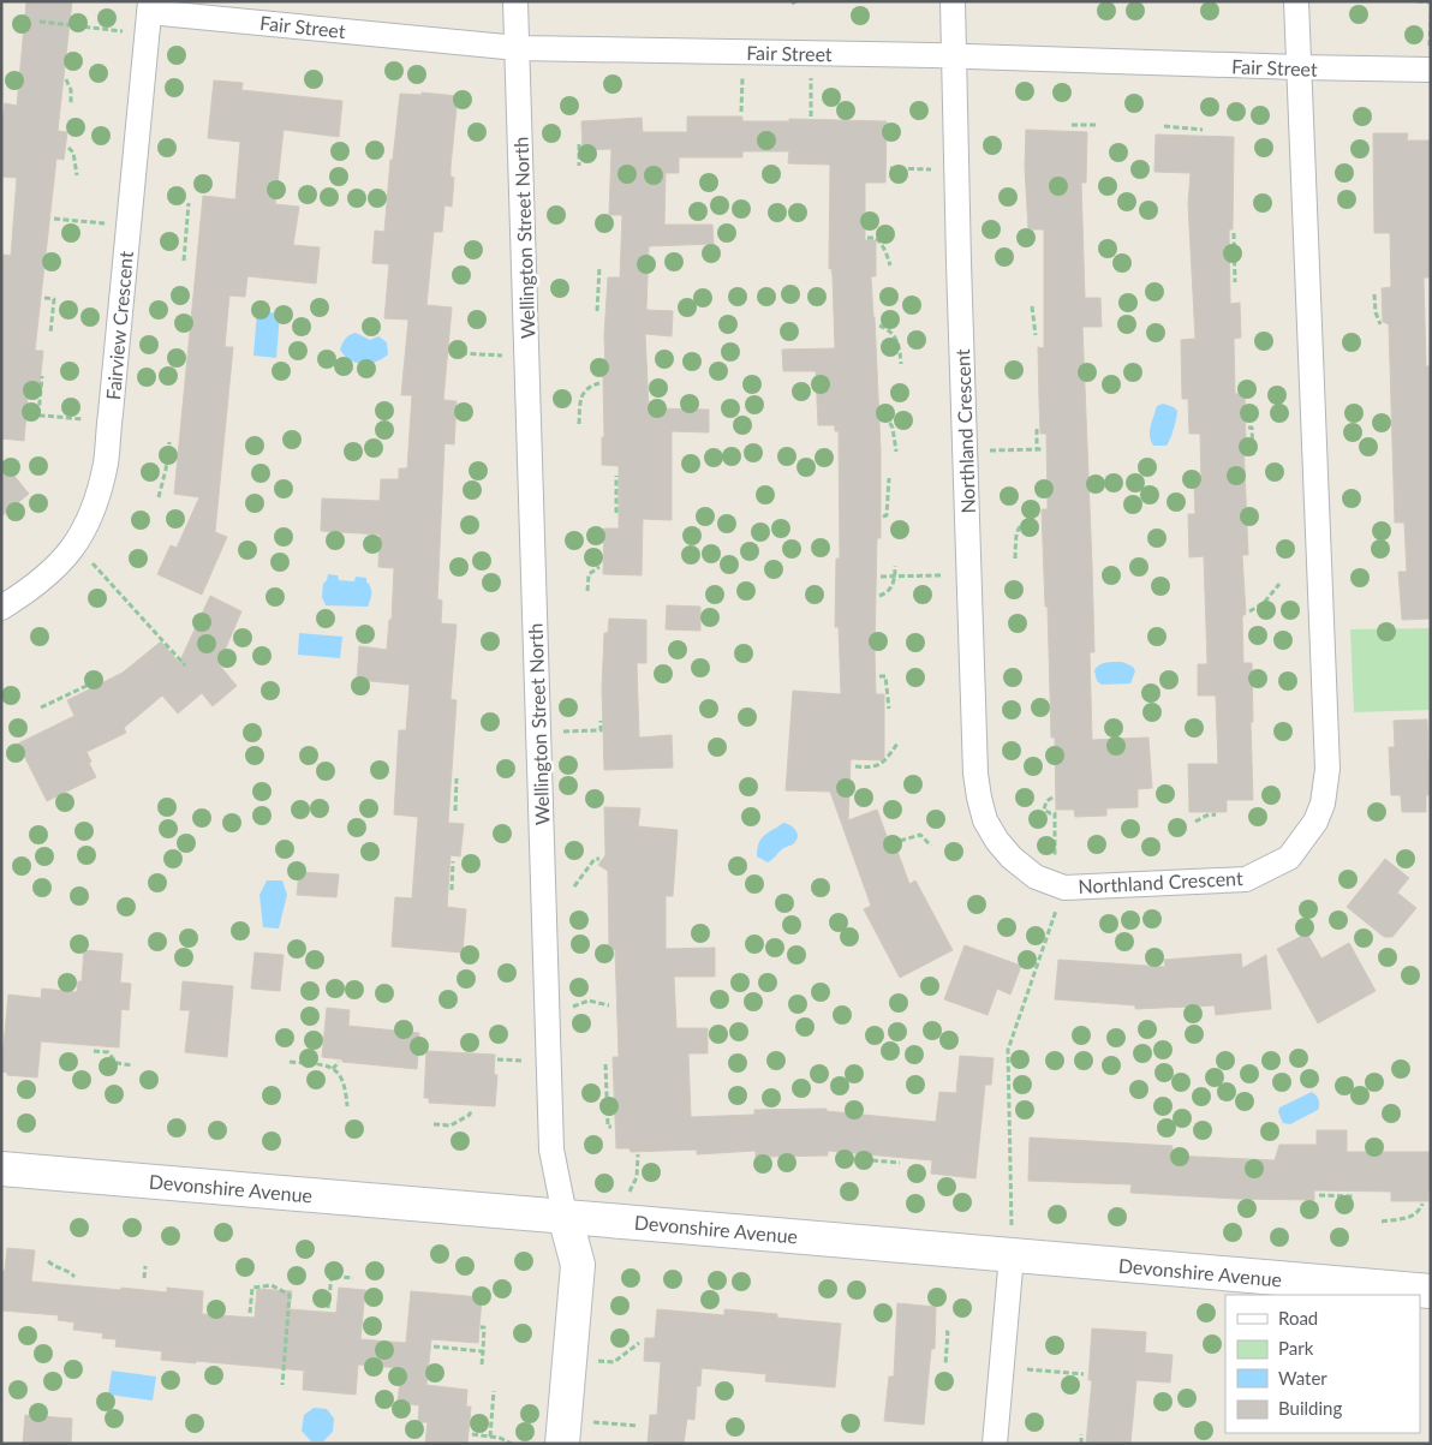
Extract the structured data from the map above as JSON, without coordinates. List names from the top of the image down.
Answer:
{
  "streets": {
    "main road": ["Wellington Street North", "Devonshire Avenue"],
    "street": ["Fair Street", "Fairview Crescent", "Northland Crescent"]
  },
  "crossings": [
    ["Fair Street", "Wellington Street North"],
    ["Fair Street", "Fairview Crescent"],
    ["Fair Street", "Northland Crescent"],
    ["Wellington Street North", "Devonshire Avenue"]
  ],
  "legend": [
    "Road",
    "Park",
    "Water",
    "Building"
  ]
}
